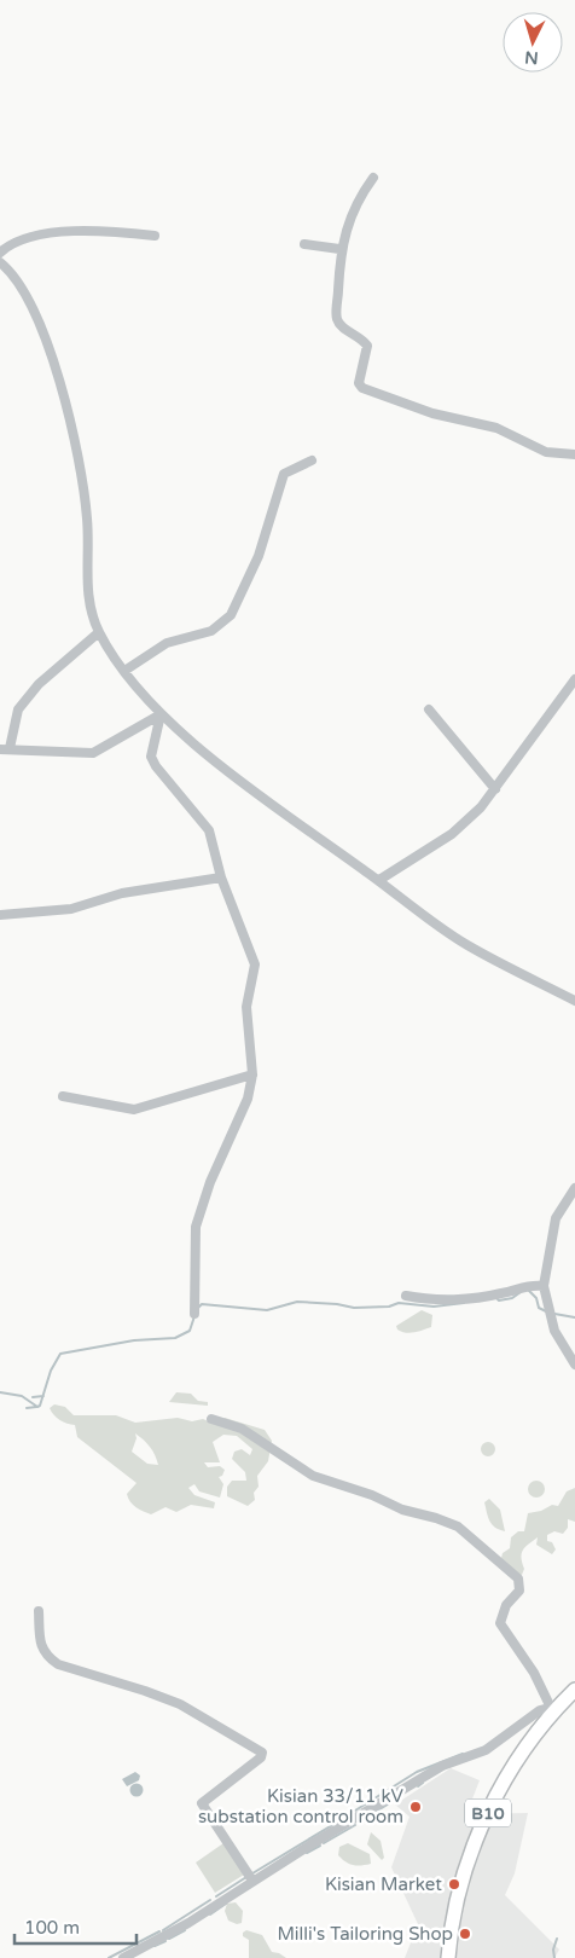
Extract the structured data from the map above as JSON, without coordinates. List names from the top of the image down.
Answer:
{
  "streets": {
    "highway": ["B10"]
  },
  "places": ["Kisian 33/11 kV substation control room", "Kisian Market", "Milli's Tailoring Shop"],
  "scale_bar": "100 m",
  "north": "bottom"
}
